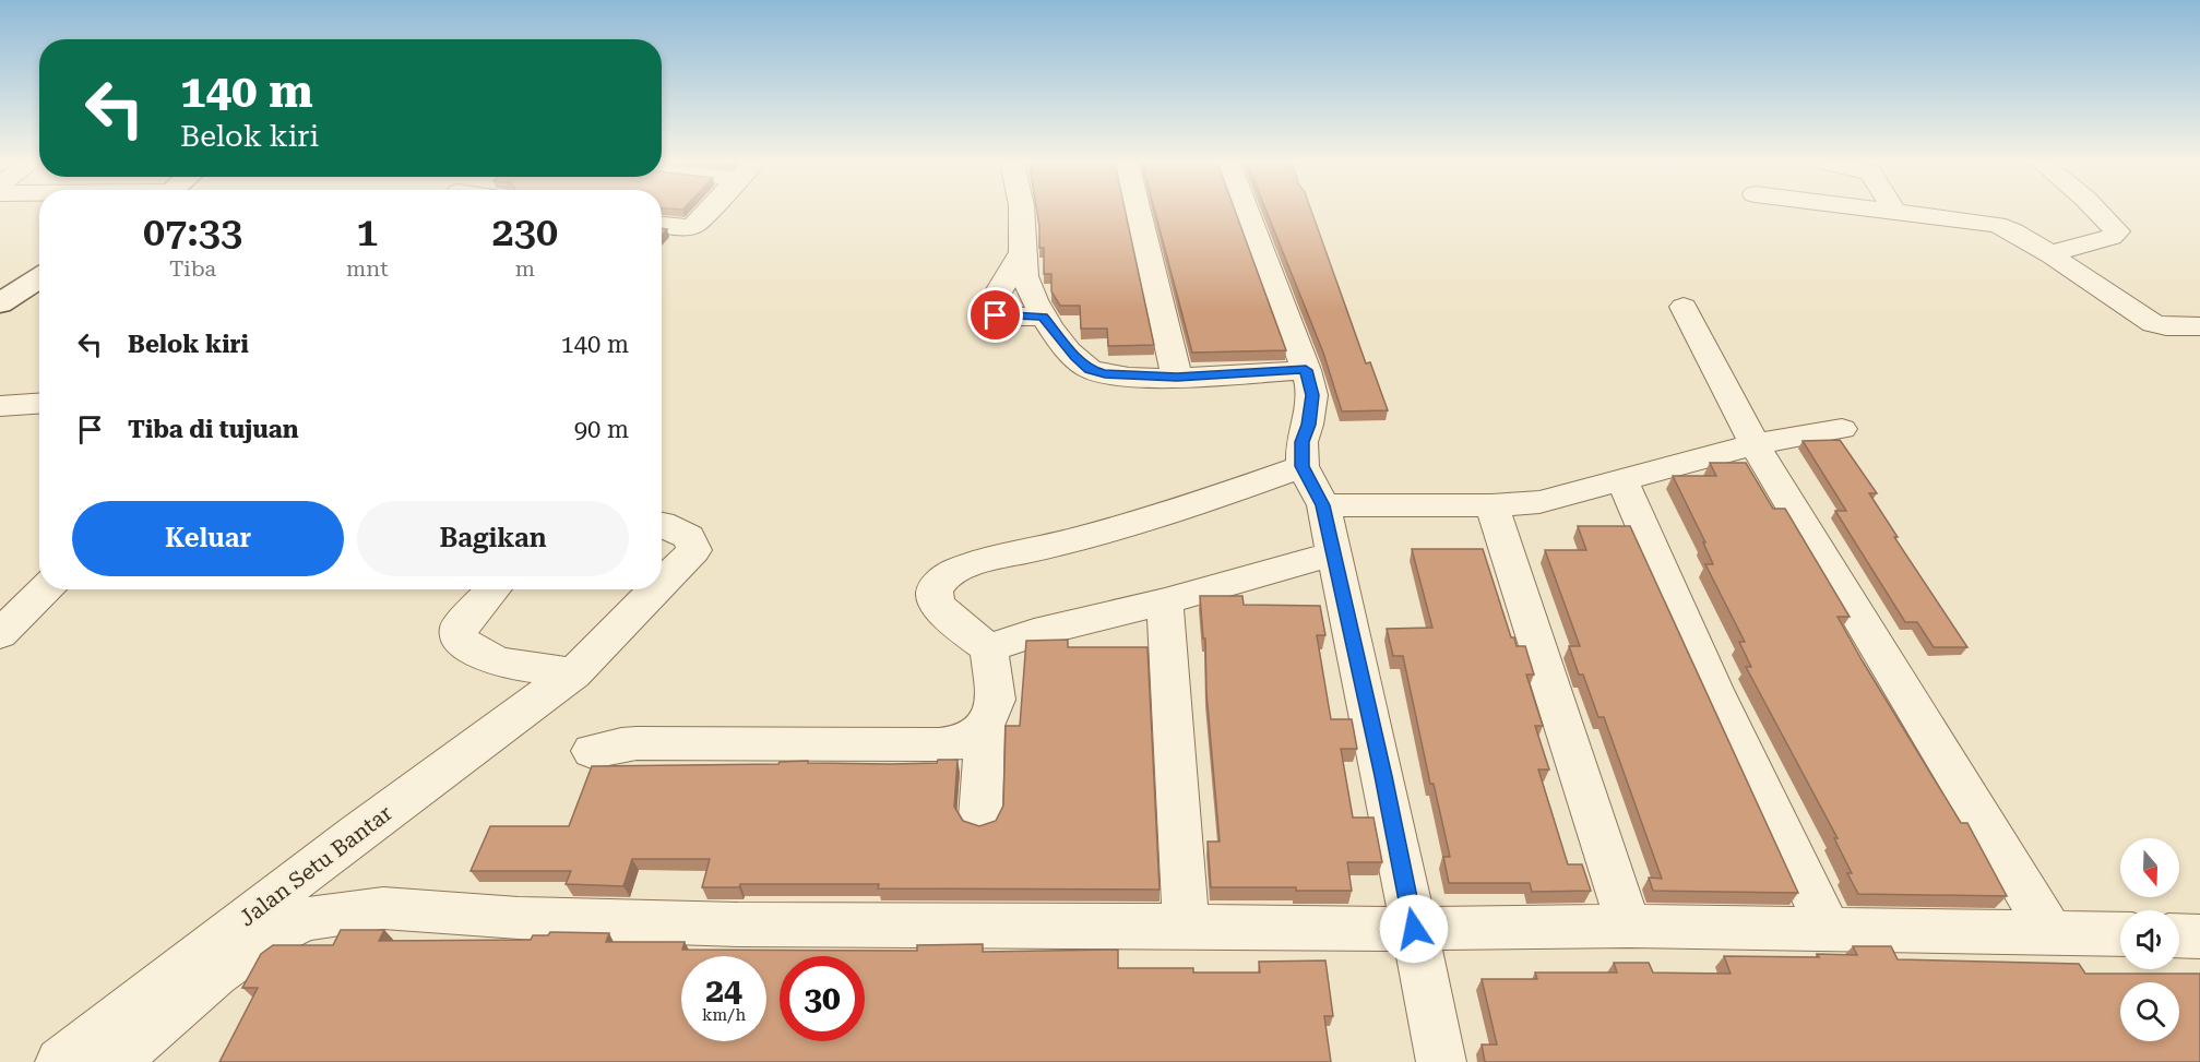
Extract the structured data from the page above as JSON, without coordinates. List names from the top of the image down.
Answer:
{
  "streets": {
    "street": ["Jalan Setu Bantar"]
  },
  "north": "bottom",
  "page": {
    "turn": ["140 m", "Belok kiri"],
    "eta": [
      "07:33",
      "Tiba",
      "1",
      "mnt",
      "230",
      "m"
    ],
    "list": [
      {
        "name": "Belok kiri",
        "value": "140 m"
      },
      {
        "name": "Tiba di tujuan",
        "value": "90 m"
      }
    ],
    "buttons": ["Keluar", "Bagikan"],
    "speed": "24 km/h",
    "limit": "30"
  }
}
